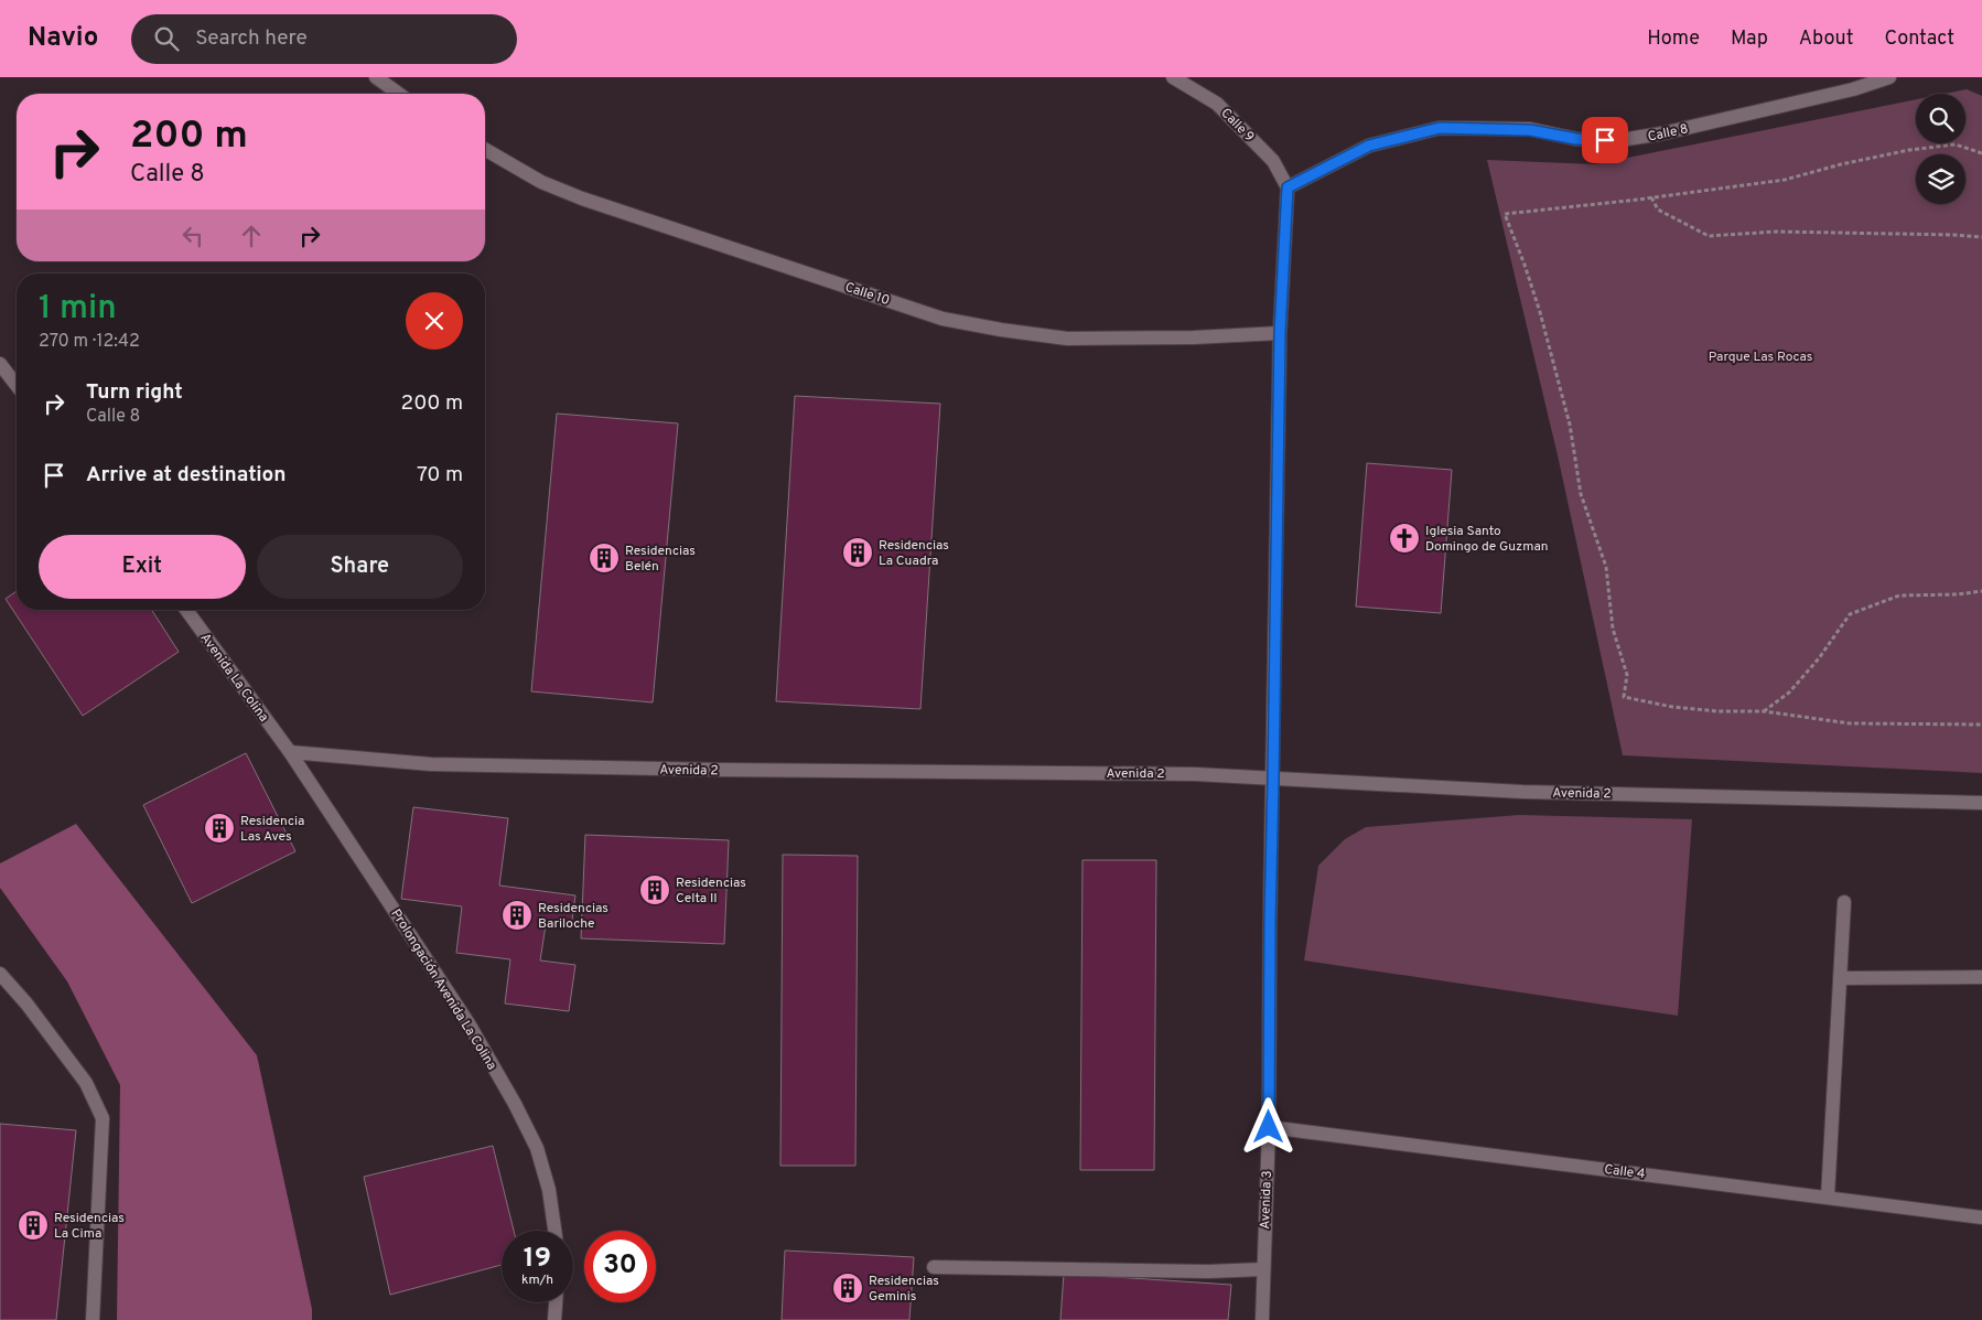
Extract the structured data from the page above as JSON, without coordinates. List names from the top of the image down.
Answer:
{
  "streets": {
    "street": [
      "Calle 9",
      "Calle 8",
      "Calle 10",
      "Avenida La Colina",
      "Avenida 2",
      "Prolongación Avenida La Colina",
      "Calle 4",
      "Avenida 3"
    ]
  },
  "crossings": [
    ["Calle 9", "Calle 8"],
    ["Calle 9", "Avenida 3"],
    ["Calle 8", "Avenida 3"],
    ["Calle 10", "Avenida 3"],
    ["Avenida La Colina", "Avenida 2"],
    ["Avenida La Colina", "Prolongación Avenida La Colina"],
    ["Avenida 2", "Prolongación Avenida La Colina"],
    ["Avenida 2", "Avenida 3"],
    ["Calle 4", "Avenida 3"]
  ],
  "parks": ["Parque Las Rocas"],
  "places": {
    "church": ["Iglesia Santo Domingo de Guzman"],
    "building": [
      "Residencias La Cuadra",
      "Residencias Belén",
      "Residencia Las Aves",
      "Residencias Celta II",
      "Residencias Bariloche",
      "Residencias La Cima",
      "Residencias Geminis"
    ]
  },
  "page": {
    "header": "Navio",
    "search": "Search here",
    "nav": [
      "Home",
      "Map",
      "About",
      "Contact"
    ],
    "turn": ["200 m", "Calle 8"],
    "heading": ["1 min", "270 m · 12:42"],
    "list": [
      {
        "name": "Turn right",
        "note": "Calle 8",
        "value": "200 m"
      },
      {
        "name": "Arrive at destination",
        "value": "70 m"
      }
    ],
    "buttons": ["Exit", "Share"],
    "speed": "19 km/h",
    "limit": "30"
  }
}
